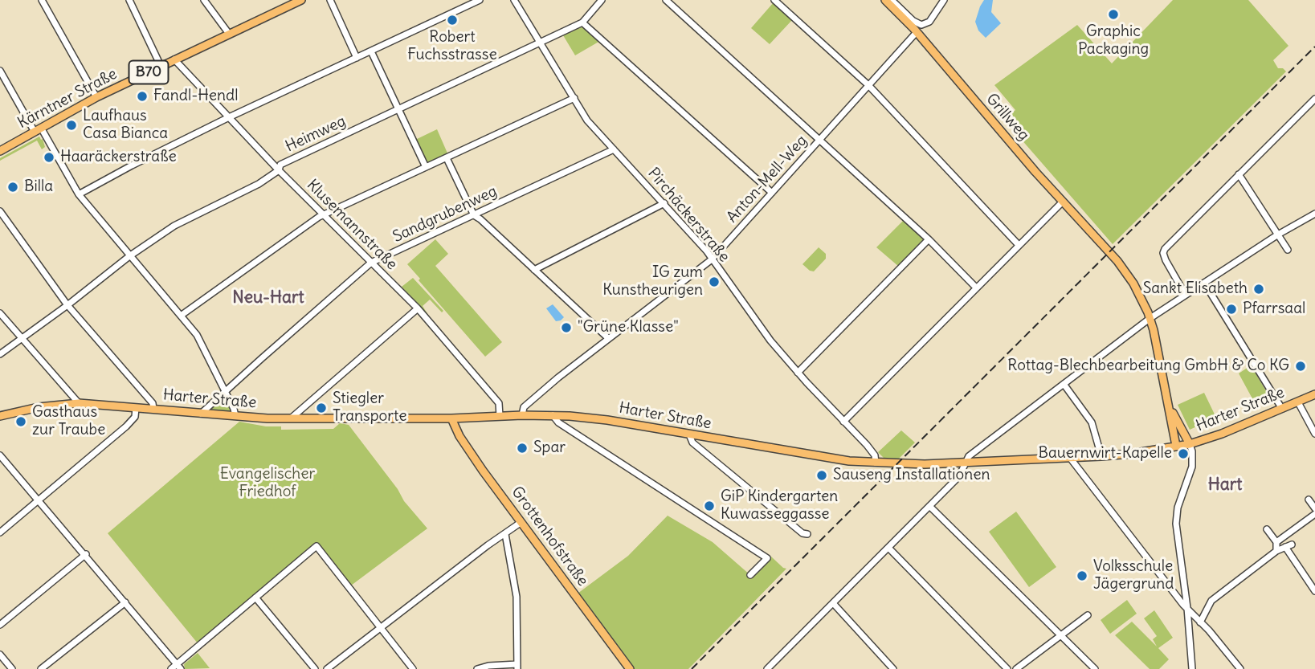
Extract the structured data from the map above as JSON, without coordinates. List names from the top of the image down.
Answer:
{
  "streets": {
    "main road": [
      "B70",
      "Kärntner Straße",
      "Grillweg",
      "Harter Straße",
      "Grottenhofstraße"
    ],
    "street": [
      "Heimweg",
      "Anton-Mell-Weg",
      "Sandgrubenweg",
      "Pirchäckerstraße",
      "Klusemannstraße"
    ]
  },
  "crossings": [
    ["Kärntner Straße", "Klusemannstraße"],
    ["Grillweg", "Anton-Mell-Weg"],
    ["Heimweg", "Pirchäckerstraße"],
    ["Heimweg", "Klusemannstraße"],
    ["Anton-Mell-Weg", "Pirchäckerstraße"],
    ["Anton-Mell-Weg", "Harter Straße"],
    ["Sandgrubenweg", "Pirchäckerstraße"],
    ["Sandgrubenweg", "Klusemannstraße"],
    ["Pirchäckerstraße", "Harter Straße"],
    ["Klusemannstraße", "Harter Straße"],
    ["Harter Straße", "Grottenhofstraße"]
  ],
  "districts": ["Neu-Hart", "Hart"],
  "parks": ["Evangelischer Friedhof"],
  "places": [
    "Graphic Packaging",
    "Robert Fuchsstrasse",
    "Fandl-Hendl",
    "Laufhaus Casa Bianca",
    "Haaräckerstraße",
    "Billa",
    "IG zum Kunstheurigen",
    "Sankt Elisabeth",
    "Pfarrsaal",
    "\"Grüne Klasse\"",
    "Rottag-Blechbearbeitung GmbH & Co KG",
    "Stiegler Transporte",
    "Gasthaus zur Traube",
    "Spar",
    "Bauernwirt-Kapelle",
    "Sauseng Installationen",
    "GiP Kindergarten Kuwasseggasse",
    "Volksschule Jägergrund"
  ]
}
